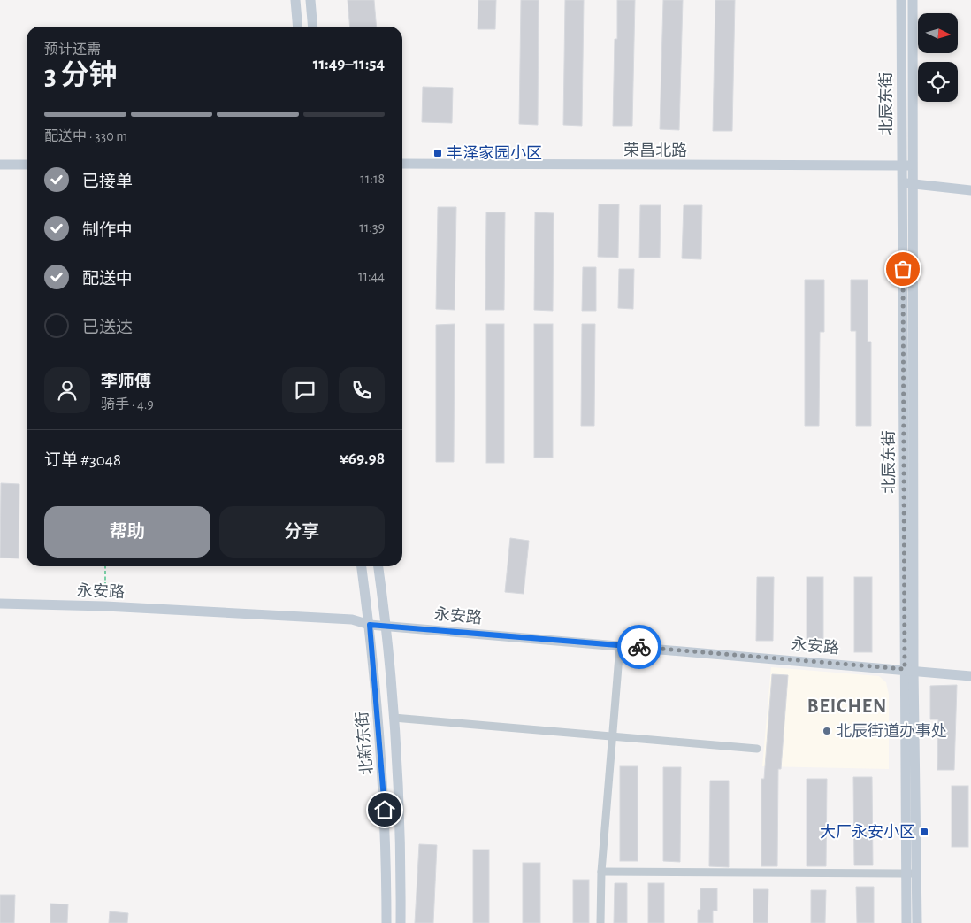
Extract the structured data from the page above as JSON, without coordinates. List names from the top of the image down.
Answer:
{
  "streets": {
    "main road": [
      "北辰东街",
      "荣昌北路",
      "永安路",
      "北新东街"
    ]
  },
  "crossings": [
    ["北辰东街", "荣昌北路"],
    ["北辰东街", "永安路"],
    ["永安路", "北新东街"]
  ],
  "districts": ["BEICHEN"],
  "places": {
    "transit": ["丰泽家园小区", "大厂永安小区"],
    "other": ["北辰街道办事处"]
  },
  "north": "right",
  "page": {
    "heading": ["3 分钟", "预计还需", "11:49–11:54"],
    "panel": [
      "李师傅",
      "骑手 · 4.9",
      "订单 #3048",
      "¥69.98"
    ],
    "bar": "配送中 · 330 m",
    "list": [
      ["已接单", "11:18"],
      ["制作中", "11:39"],
      ["配送中", "11:44"],
      "已送达"
    ],
    "buttons": ["帮助", "分享"]
  }
}
